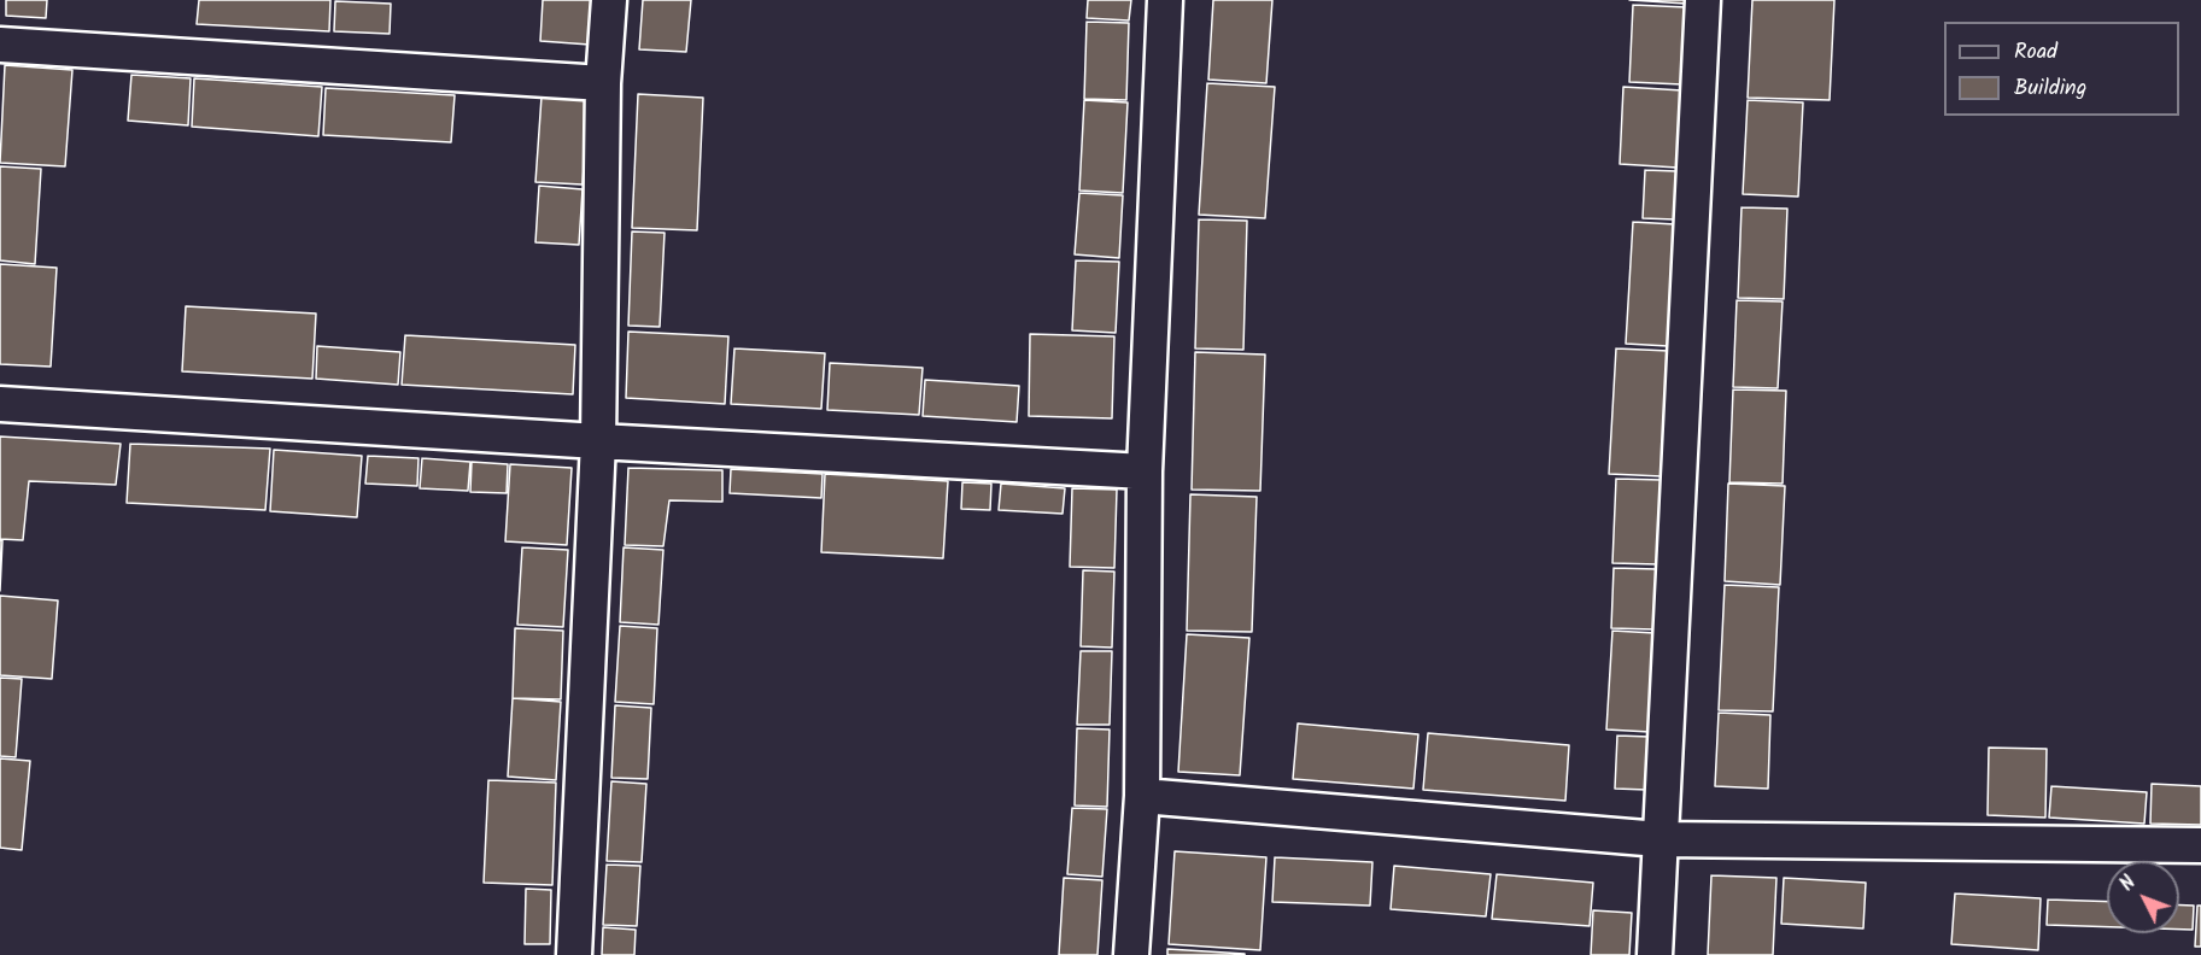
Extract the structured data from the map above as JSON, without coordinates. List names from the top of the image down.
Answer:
{
  "legend": ["Road", "Building"],
  "north": "top left"
}
